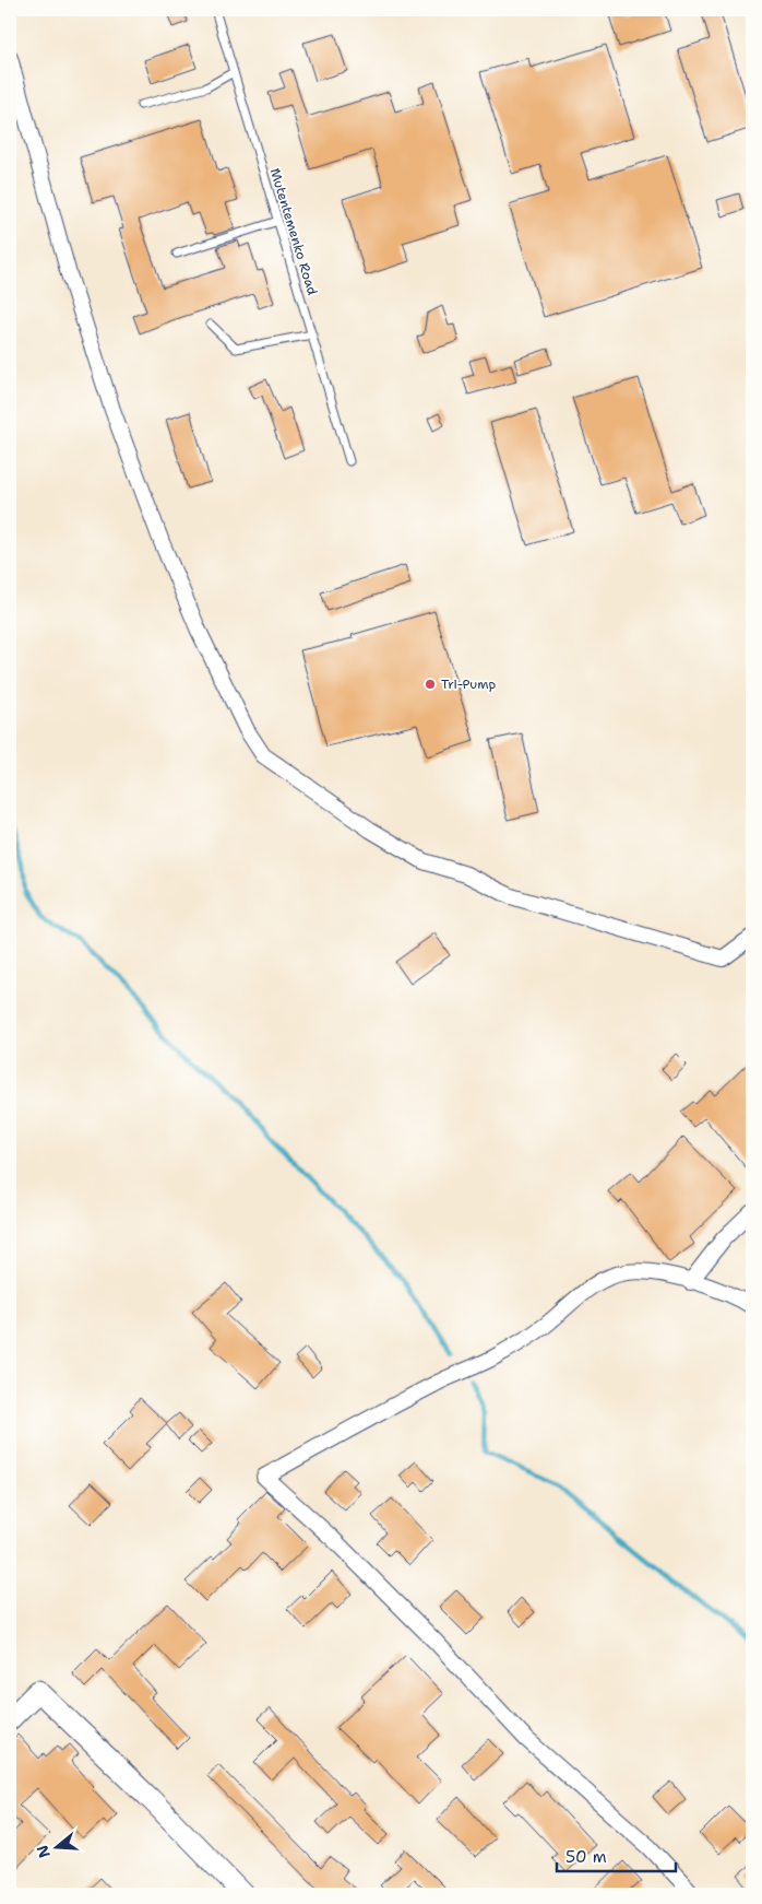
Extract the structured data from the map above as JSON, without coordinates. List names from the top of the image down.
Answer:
{
  "streets": {
    "lane": ["Mutentemenko Road"]
  },
  "places": ["Tri-Pump"],
  "scale_bar": "50 m",
  "north": "left"
}
